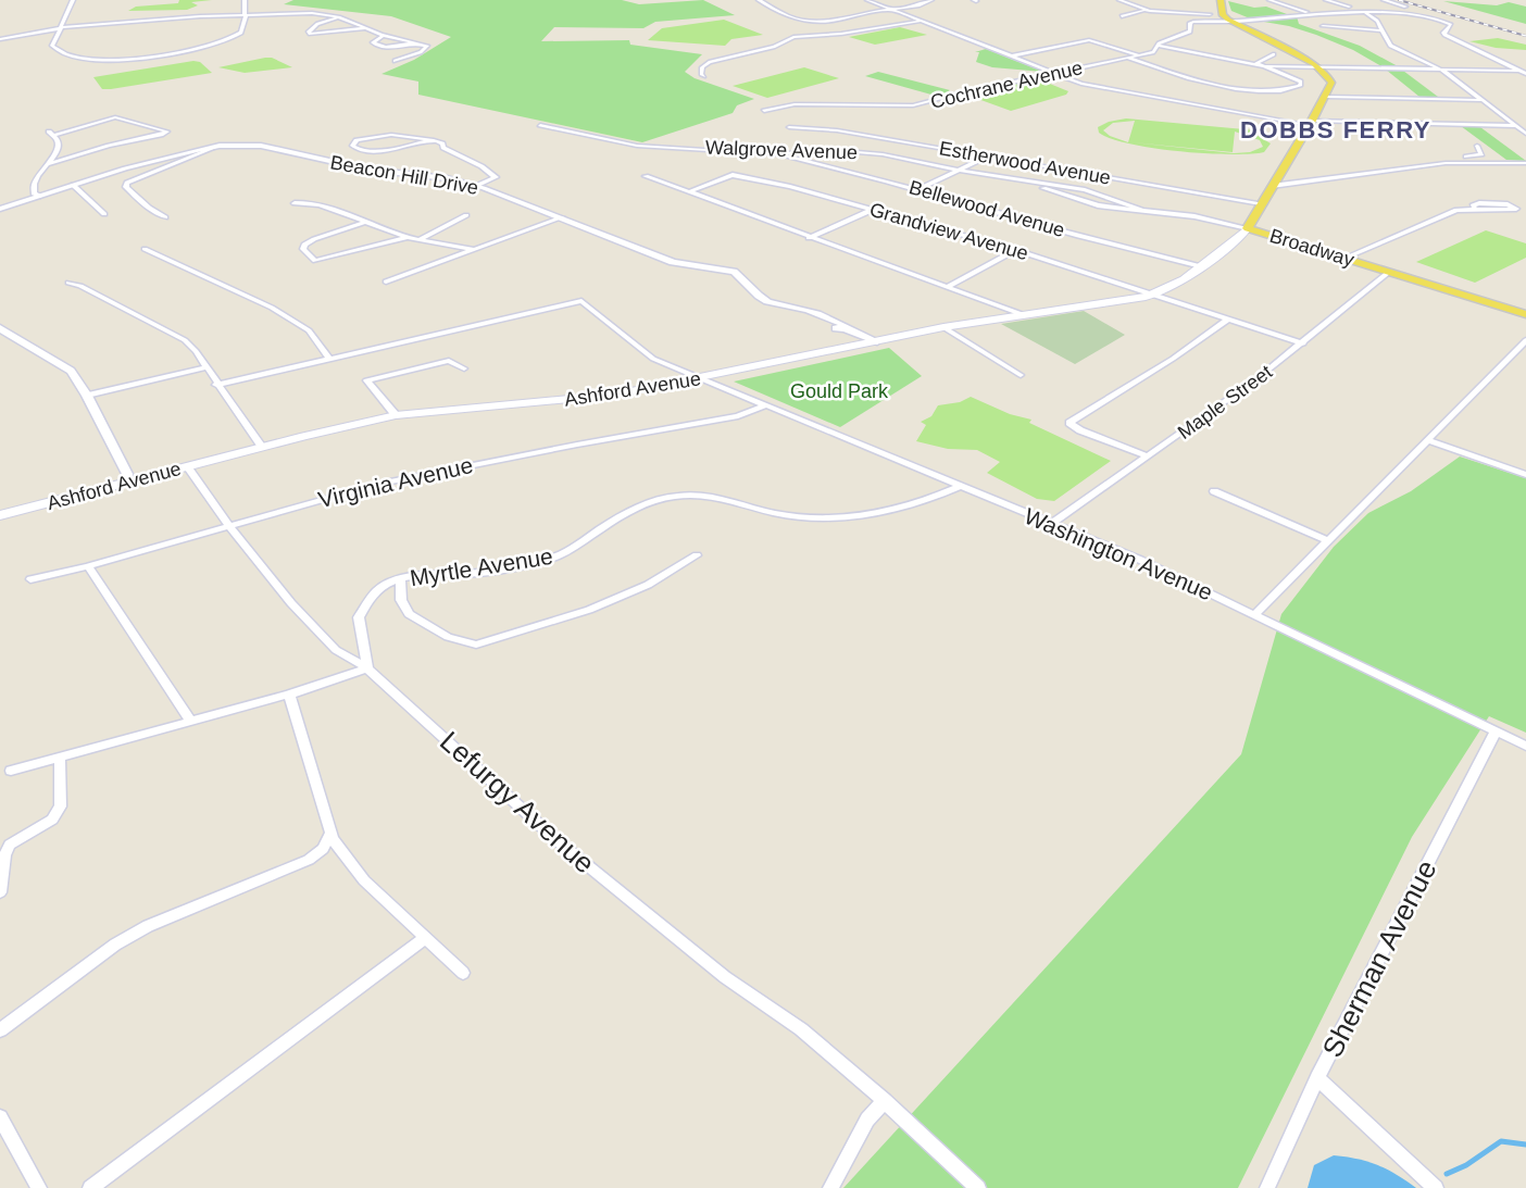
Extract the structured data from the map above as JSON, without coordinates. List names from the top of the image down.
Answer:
{
  "streets": {
    "main road": ["Broadway", "Ashford Avenue"],
    "street": [
      "Cochrane Avenue",
      "Walgrove Avenue",
      "Estherwood Avenue",
      "Beacon Hill Drive",
      "Bellewood Avenue",
      "Grandview Avenue",
      "Maple Street",
      "Virginia Avenue",
      "Washington Avenue",
      "Myrtle Avenue",
      "Lefurgy Avenue",
      "Sherman Avenue"
    ]
  },
  "crossings": [
    ["Walgrove Avenue", "Bellewood Avenue"],
    ["Walgrove Avenue", "Broadway"],
    ["Walgrove Avenue", "Ashford Avenue"],
    ["Estherwood Avenue", "Broadway"],
    ["Beacon Hill Drive", "Ashford Avenue"],
    ["Bellewood Avenue", "Ashford Avenue"],
    ["Grandview Avenue", "Ashford Avenue"],
    ["Grandview Avenue", "Maple Street"],
    ["Broadway", "Ashford Avenue"],
    ["Broadway", "Maple Street"],
    ["Ashford Avenue", "Washington Avenue"],
    ["Ashford Avenue", "Lefurgy Avenue"],
    ["Maple Street", "Washington Avenue"],
    ["Virginia Avenue", "Washington Avenue"],
    ["Virginia Avenue", "Lefurgy Avenue"],
    ["Washington Avenue", "Myrtle Avenue"],
    ["Washington Avenue", "Sherman Avenue"],
    ["Myrtle Avenue", "Lefurgy Avenue"]
  ],
  "districts": ["DOBBS FERRY"],
  "parks": ["Gould Park"]
}
